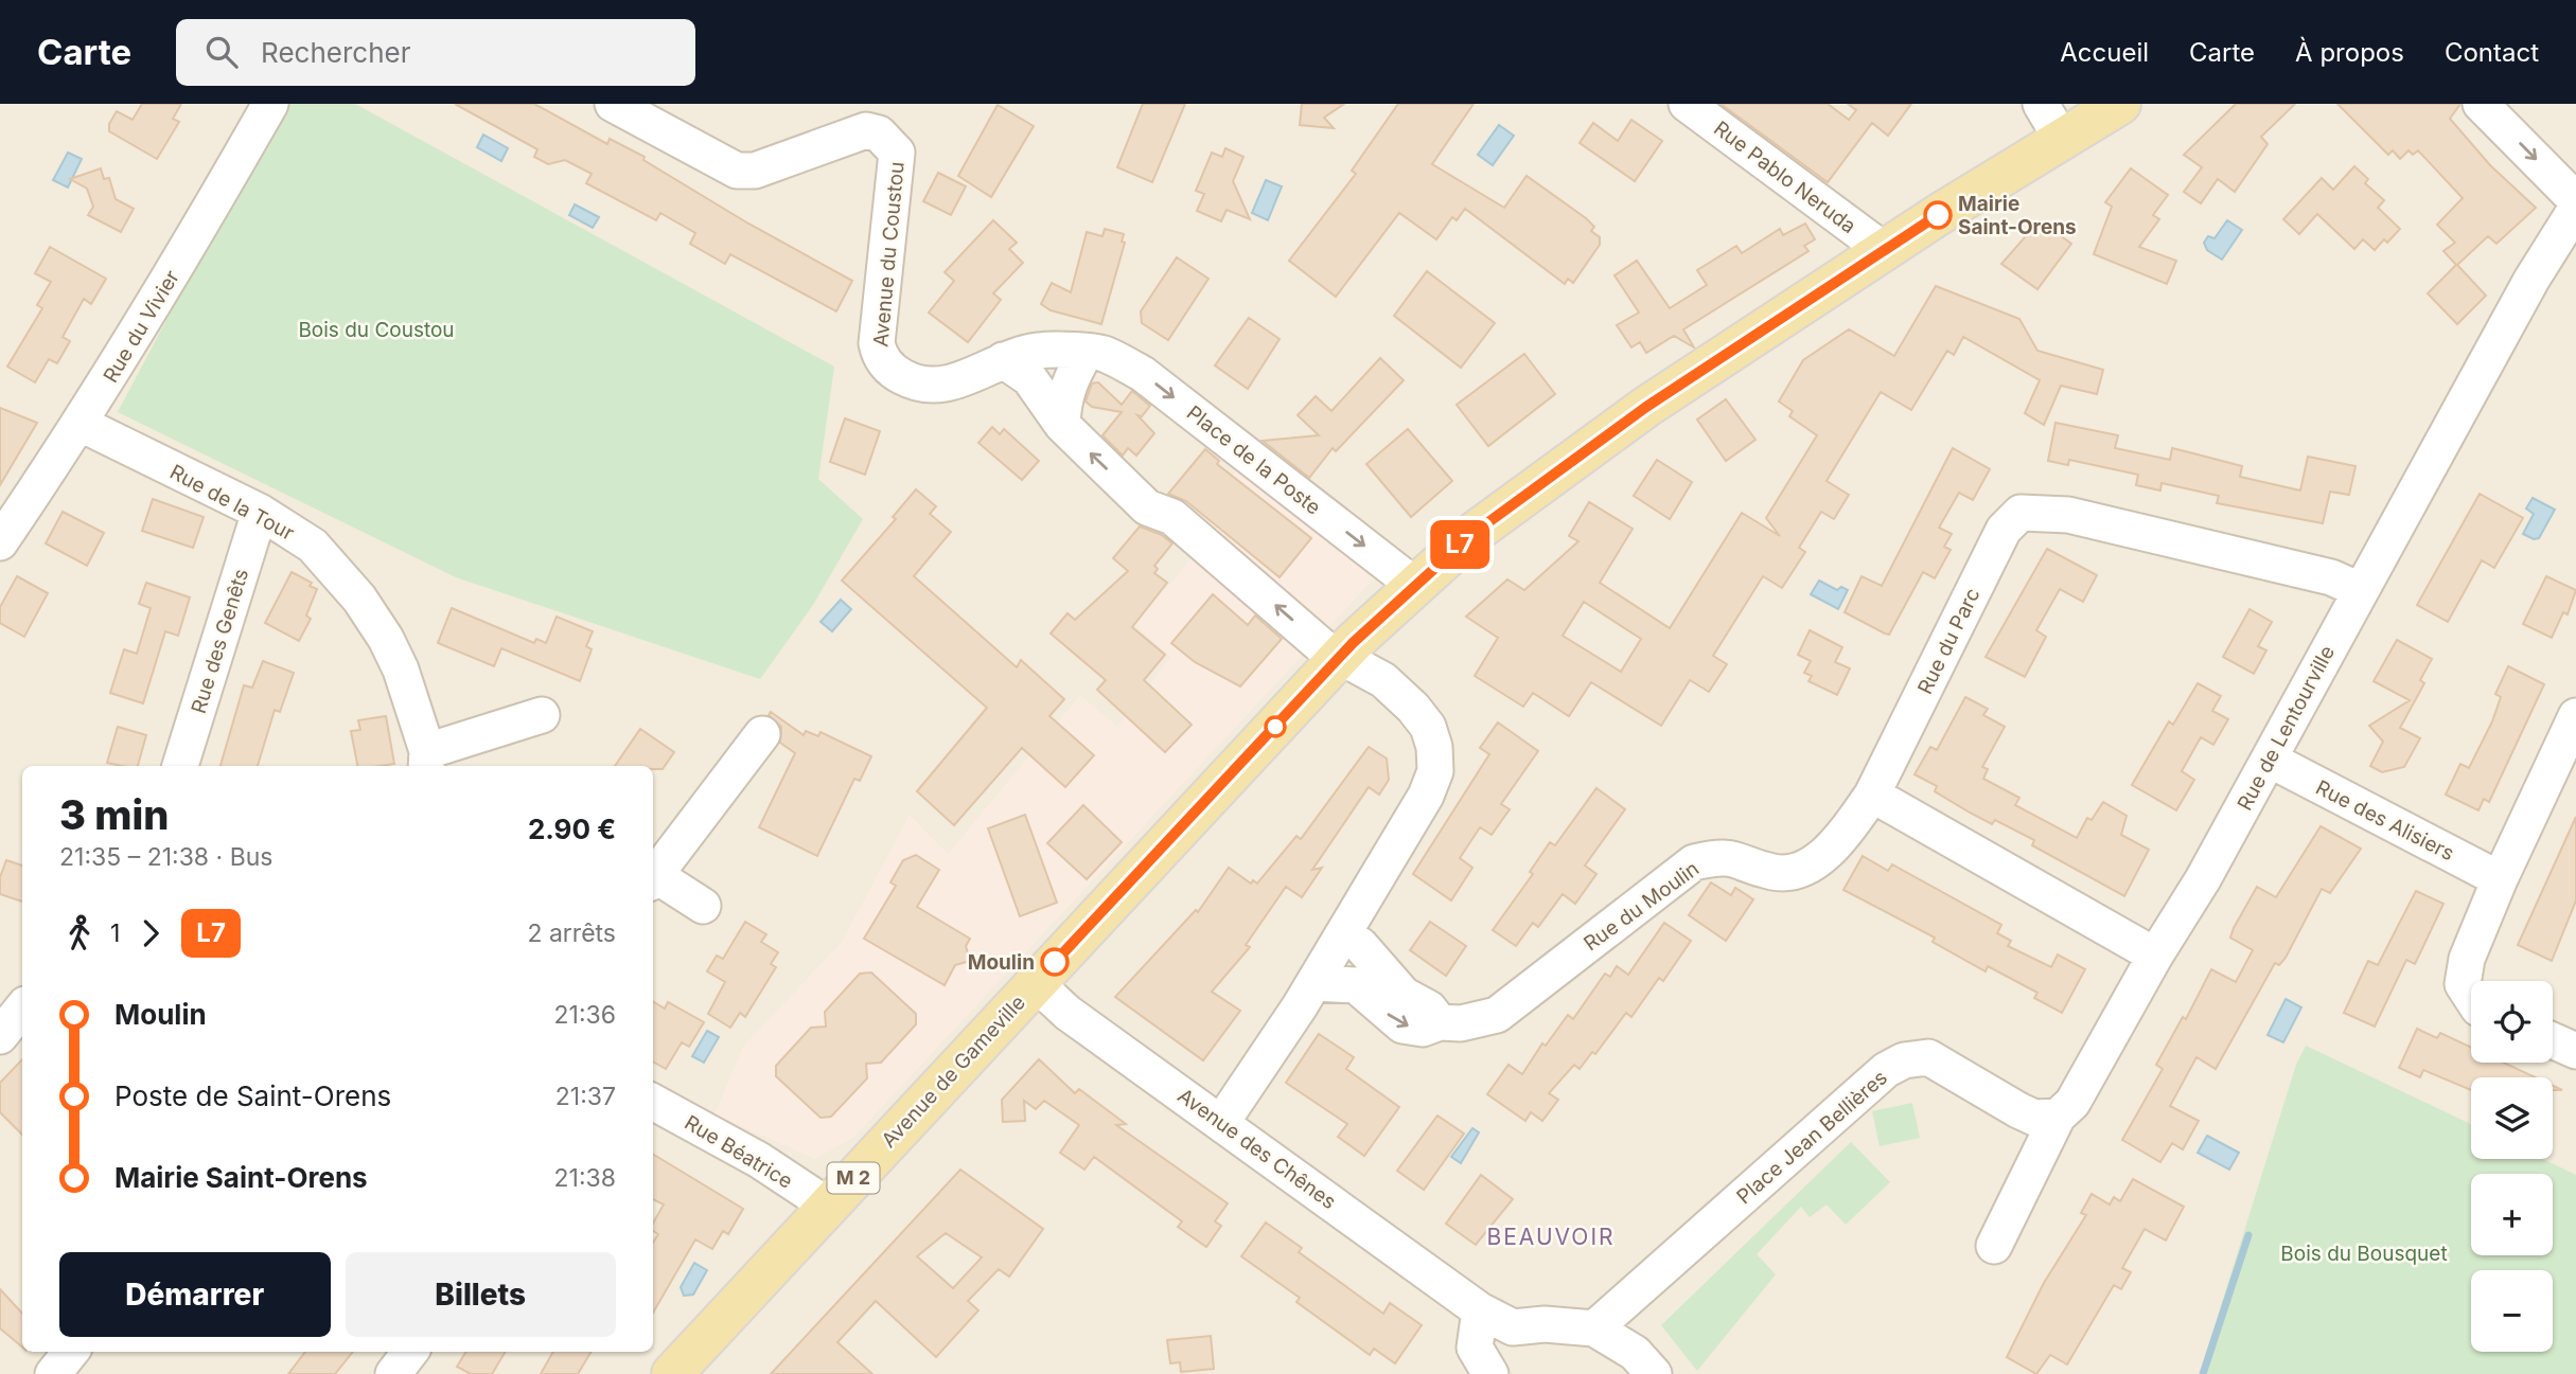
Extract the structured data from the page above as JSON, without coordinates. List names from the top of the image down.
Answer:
{
  "streets": {
    "main road": ["Avenue de Gameville", "M 2"],
    "street": [
      "Rue Pablo Neruda",
      "Avenue du Coustou",
      "Rue du Vivier",
      "Place de la Poste",
      "Rue de la Tour",
      "Rue des Genêts",
      "Rue du Parc",
      "Rue de Lentourville",
      "Rue des Alisiers",
      "Rue du Moulin",
      "Place Jean Bellières",
      "Avenue des Chênes",
      "Rue Béatrice"
    ]
  },
  "crossings": [
    ["Rue Pablo Neruda", "Avenue de Gameville"],
    ["Avenue du Coustou", "Place de la Poste"],
    ["Rue du Vivier", "Rue de la Tour"],
    ["Place de la Poste", "Avenue de Gameville"],
    ["Rue de la Tour", "Rue des Genêts"],
    ["Rue du Parc", "Rue de Lentourville"],
    ["Rue du Parc", "Rue du Moulin"],
    ["Rue de Lentourville", "Rue des Alisiers"],
    ["Rue de Lentourville", "Place Jean Bellières"],
    ["Avenue de Gameville", "Avenue des Chênes"],
    ["Avenue de Gameville", "Rue Béatrice"]
  ],
  "districts": ["BEAUVOIR"],
  "parks": ["Bois du Coustou", "Bois du Bousquet"],
  "places": ["Mairie Saint-Orens", "Moulin"],
  "lines": ["bus line L7"],
  "page": {
    "header": "Carte",
    "search": "Rechercher",
    "nav": [
      "Accueil",
      "Carte",
      "À propos",
      "Contact"
    ],
    "on_map": "L7",
    "heading": ["3 min", "21:35 – 21:38 · Bus", "2.90 €"],
    "legs": ["1", "L7", "2 arrêts"],
    "list": [
      {
        "name": "Moulin",
        "value": "21:36"
      },
      {
        "name": "Poste de Saint-Orens",
        "value": "21:37"
      },
      {
        "name": "Mairie Saint-Orens",
        "value": "21:38"
      }
    ],
    "map_buttons": ["+", "−"],
    "buttons": ["Démarrer", "Billets"]
  }
}
